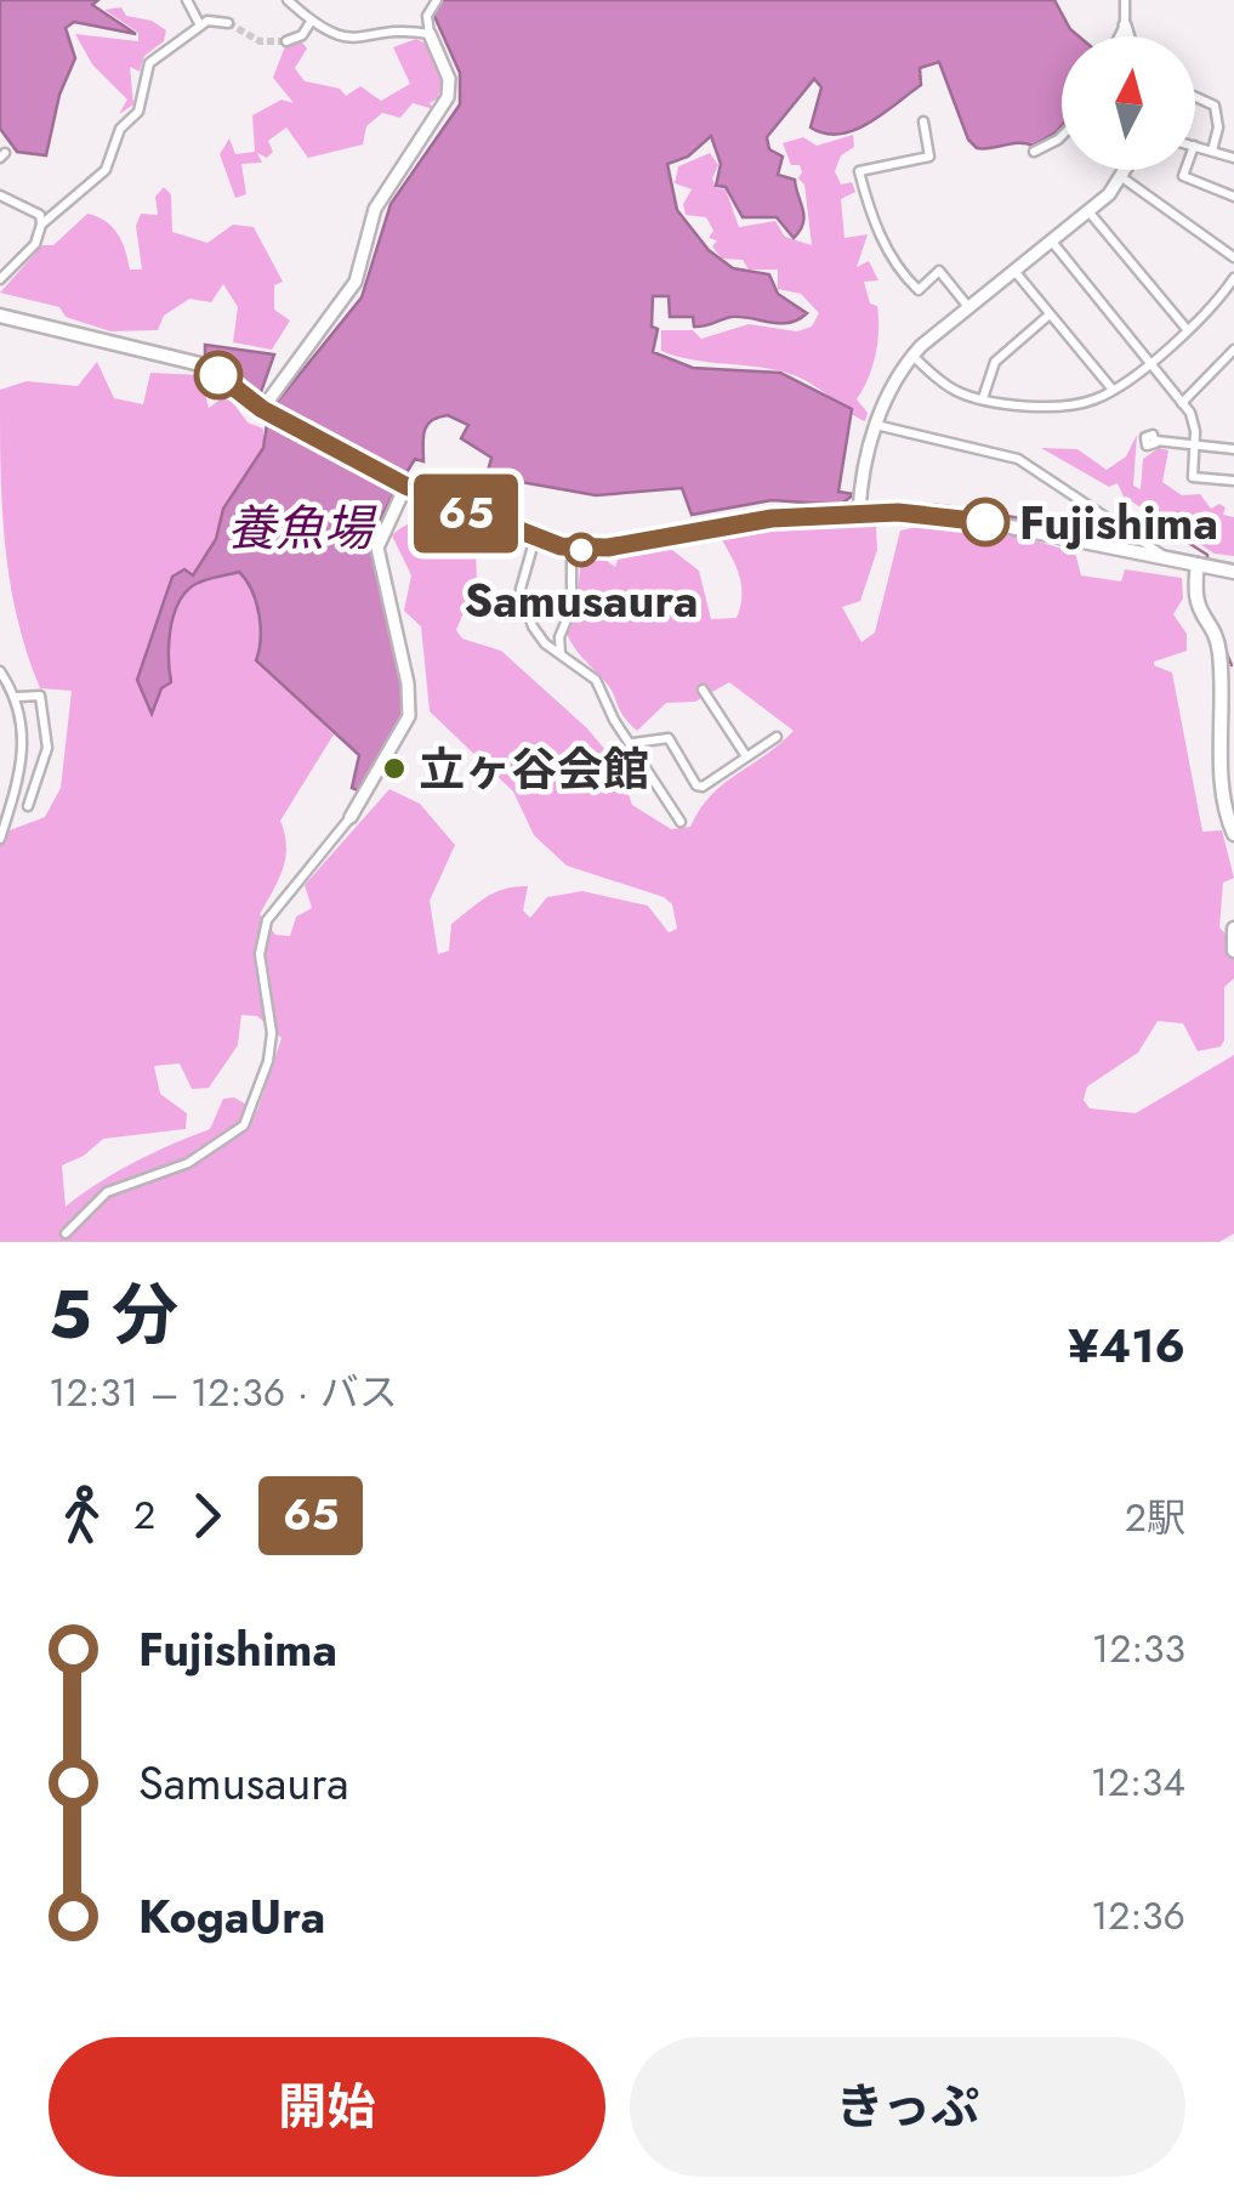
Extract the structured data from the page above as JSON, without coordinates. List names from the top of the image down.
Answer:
{
  "water": ["養魚場"],
  "places": ["Fujishima", "Samusaura", "立ヶ谷会館"],
  "lines": ["bus line 65"],
  "north": "top",
  "page": {
    "on_map": "65",
    "heading": ["5 分", "12:31 – 12:36 · バス", "¥416"],
    "legs": ["2", "65", "2駅"],
    "list": [
      {
        "name": "Fujishima",
        "value": "12:33"
      },
      {
        "name": "Samusaura",
        "value": "12:34"
      },
      {
        "name": "KogaUra",
        "value": "12:36"
      }
    ],
    "buttons": ["開始", "きっぷ"]
  }
}
